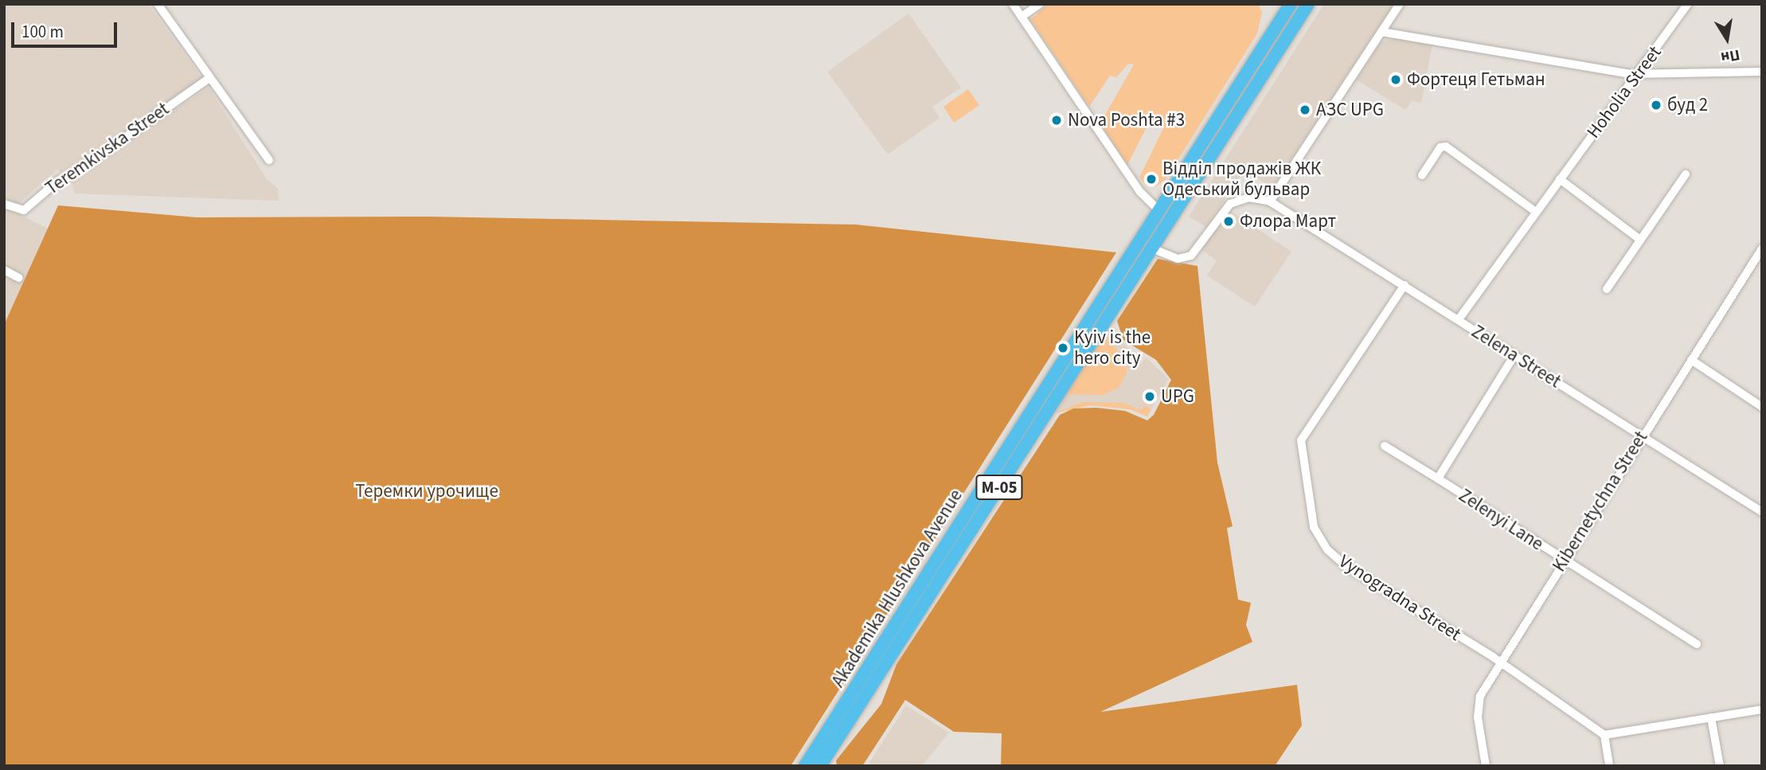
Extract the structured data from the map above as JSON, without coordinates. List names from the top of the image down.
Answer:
{
  "streets": {
    "highway": ["М-05", "Akademika Hlushkova Avenue"],
    "street": [
      "Hoholia Street",
      "Teremkivska Street",
      "Zelena Street",
      "Kibernetychna Street",
      "Zelenyi Lane",
      "Vynogradna Street"
    ]
  },
  "crossings": [
    ["Hoholia Street", "Zelena Street"],
    ["Zelena Street", "Kibernetychna Street"],
    ["Zelena Street", "Vynogradna Street"],
    ["М-05", "Akademika Hlushkova Avenue"],
    ["Kibernetychna Street", "Zelenyi Lane"],
    ["Kibernetychna Street", "Vynogradna Street"]
  ],
  "parks": ["Теремки урочище"],
  "places": [
    "Фортеця Гетьман",
    "буд 2",
    "АЗС UPG",
    "Nova Poshta #3",
    "Відділ продажів ЖК Одеський бульвар",
    "Флора Март",
    "Kyiv is the hero city",
    "UPG"
  ],
  "scale_bar": "100 m",
  "north": "bottom"
}
